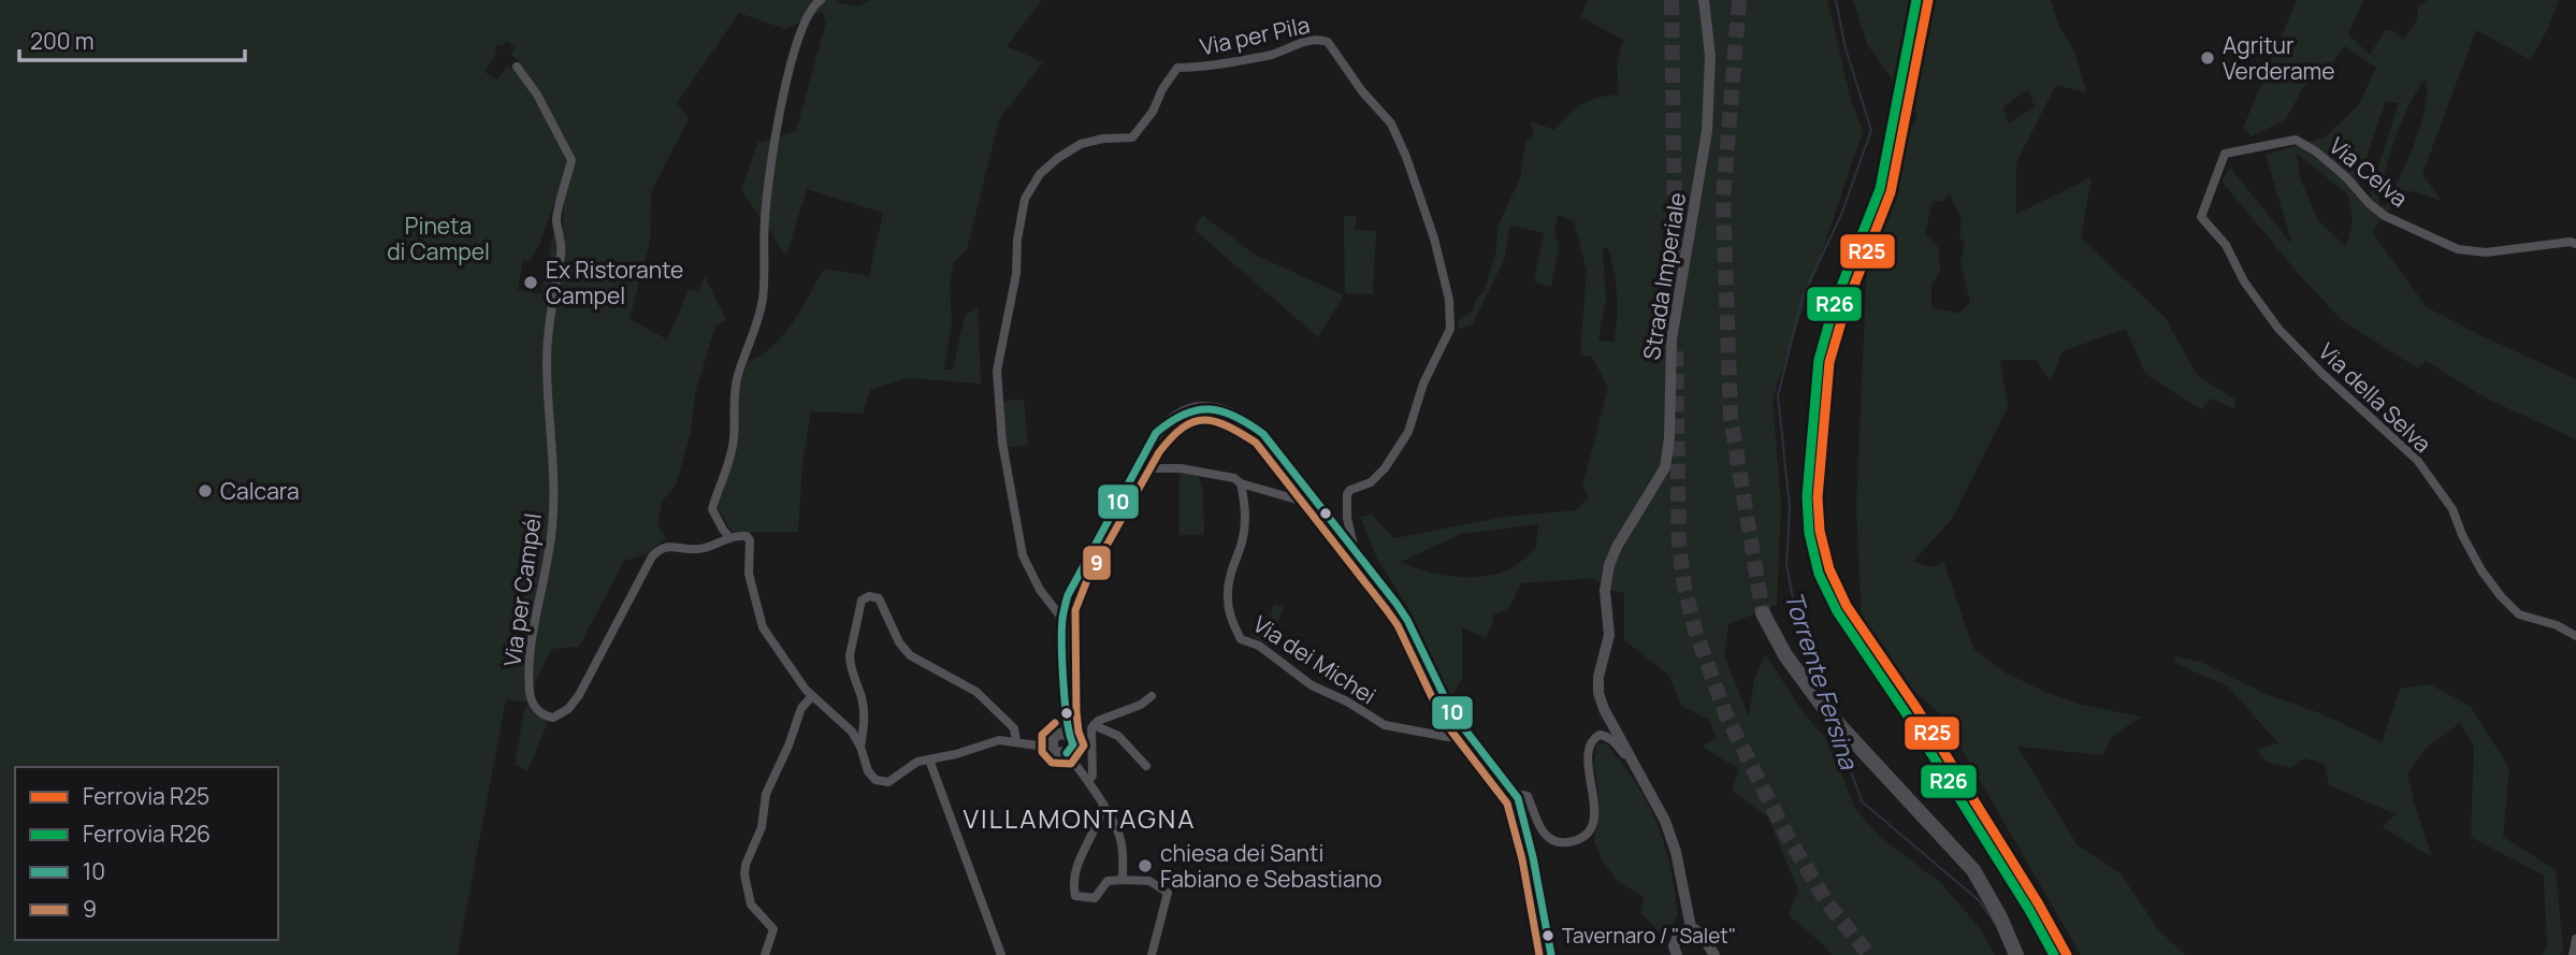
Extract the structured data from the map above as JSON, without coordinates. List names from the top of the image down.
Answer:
{
  "streets": {
    "street": [
      "Via per Pila",
      "Via Celva",
      "Strada Imperiale",
      "Via della Selva",
      "Via per Campél",
      "Via dei Michei"
    ]
  },
  "crossings": [
    ["Via Celva", "Via della Selva"]
  ],
  "districts": ["VILLAMONTAGNA"],
  "water": ["Torrente Fersina"],
  "parks": ["Pineta di Campel"],
  "places": [
    "Agritur Verderame",
    "Ex Ristorante Campel",
    "Calcara",
    "chiesa dei Santi Fabiano e Sebastiano",
    "Tavernaro / \"Salet\""
  ],
  "lines": [
    "rail line R25",
    "rail line R26",
    "transit line 10",
    "transit line 9"
  ],
  "legend": [
    "Ferrovia R25",
    "Ferrovia R26",
    "10",
    "9"
  ],
  "scale_bar": "200 m"
}
